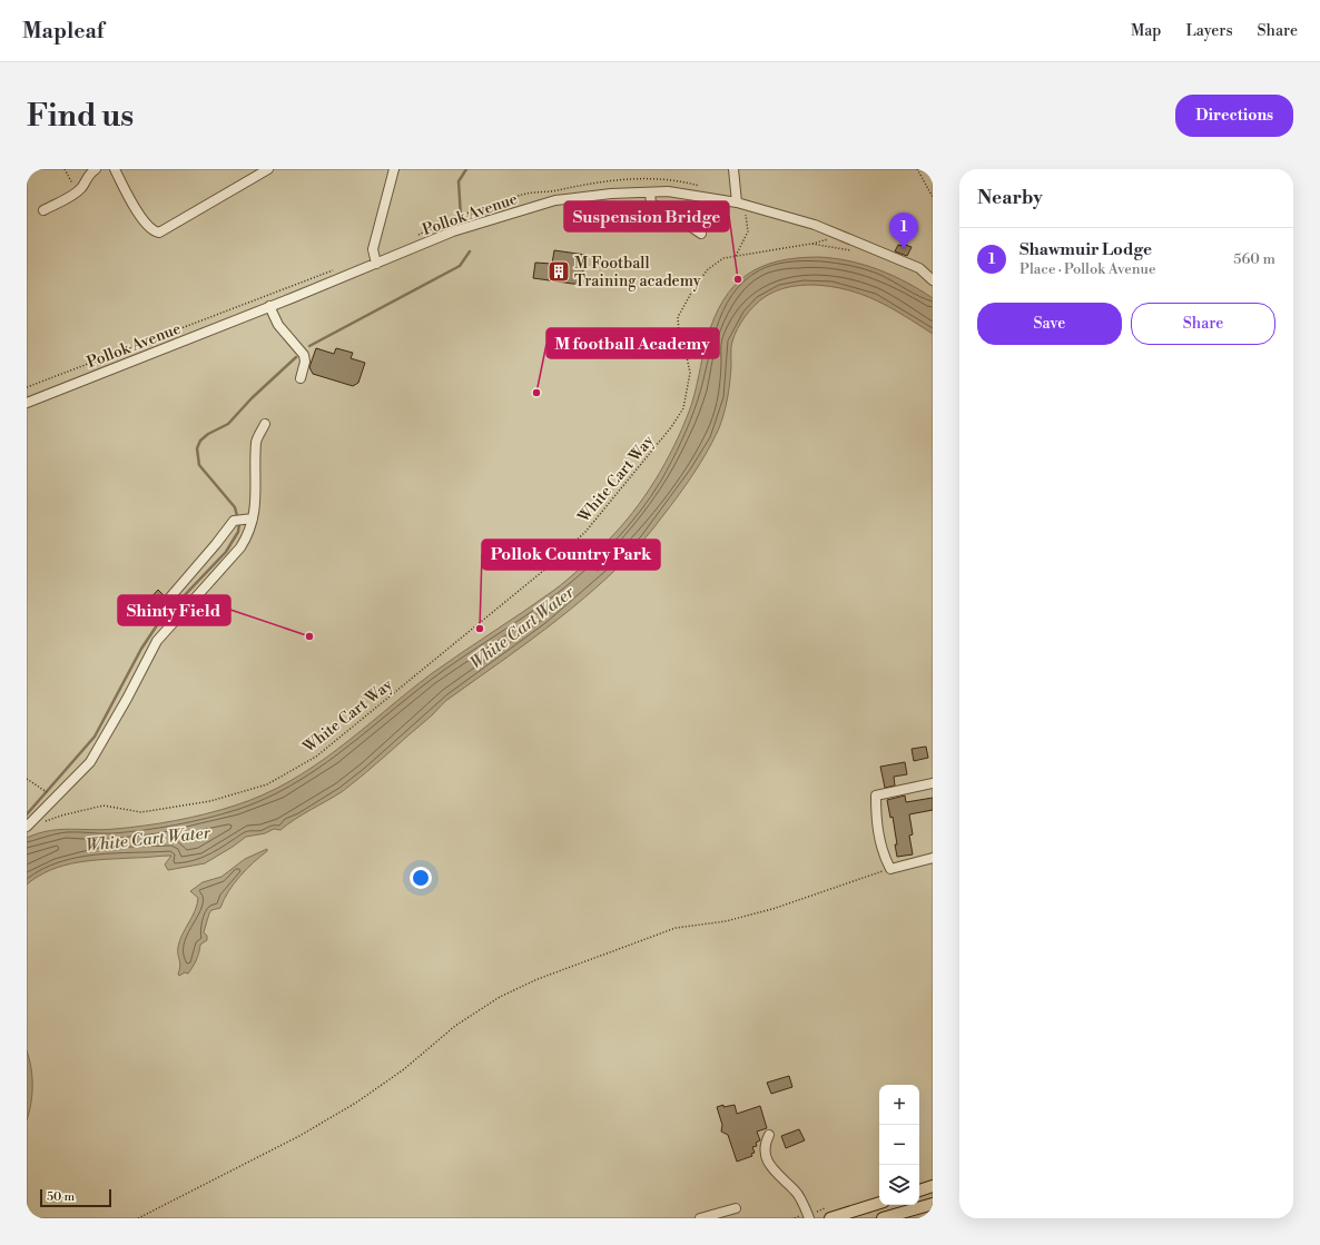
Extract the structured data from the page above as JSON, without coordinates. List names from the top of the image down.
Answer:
{
  "streets": {
    "street": ["Pollok Avenue"],
    "path": ["White Cart Way"]
  },
  "water": ["White Cart Water"],
  "places": {
    "building": ["M Football Training academy"],
    "other": [
      "Suspension Bridge",
      "M football Academy",
      "Pollok Country Park",
      "Shinty Field"
    ]
  },
  "scale_bar": "50 m",
  "page": {
    "header": "Mapleaf",
    "nav": ["Map", "Layers", "Share"],
    "buttons": [
      "Directions",
      ["Save", "Share"]
    ],
    "title": "Find us",
    "heading": "Nearby",
    "pins": "1",
    "list": [
      {
        "mark": "1",
        "name": "Shawmuir Lodge",
        "note": "Place · Pollok Avenue",
        "value": "560 m"
      }
    ],
    "map_buttons": ["+", "−"],
    "scale": "50 m"
  }
}
